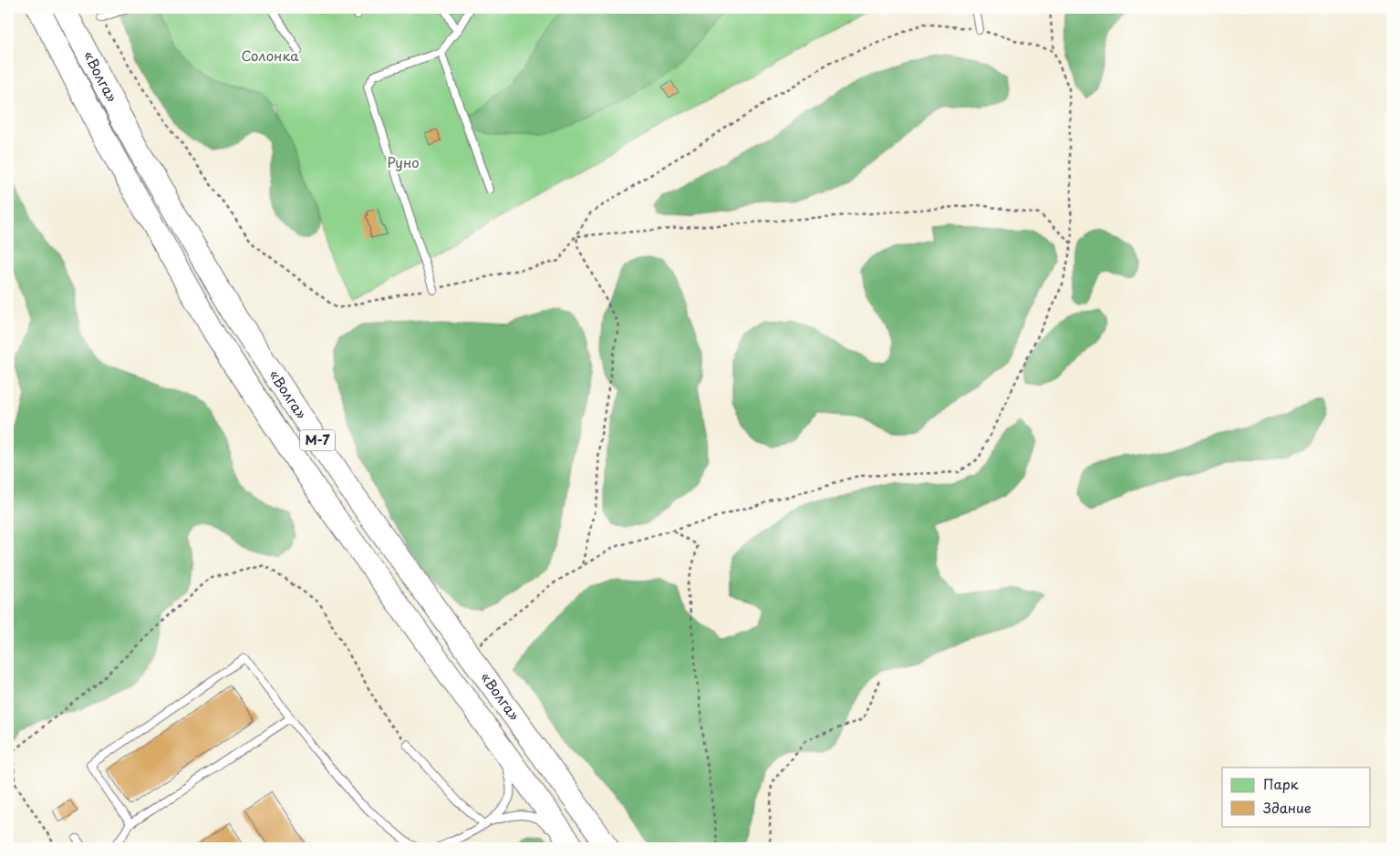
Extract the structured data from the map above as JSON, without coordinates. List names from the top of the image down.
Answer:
{
  "streets": {
    "highway": ["«Волга»", "М-7"]
  },
  "parks": ["Солонка", "Руно"],
  "legend": ["Парк", "Здание"]
}
